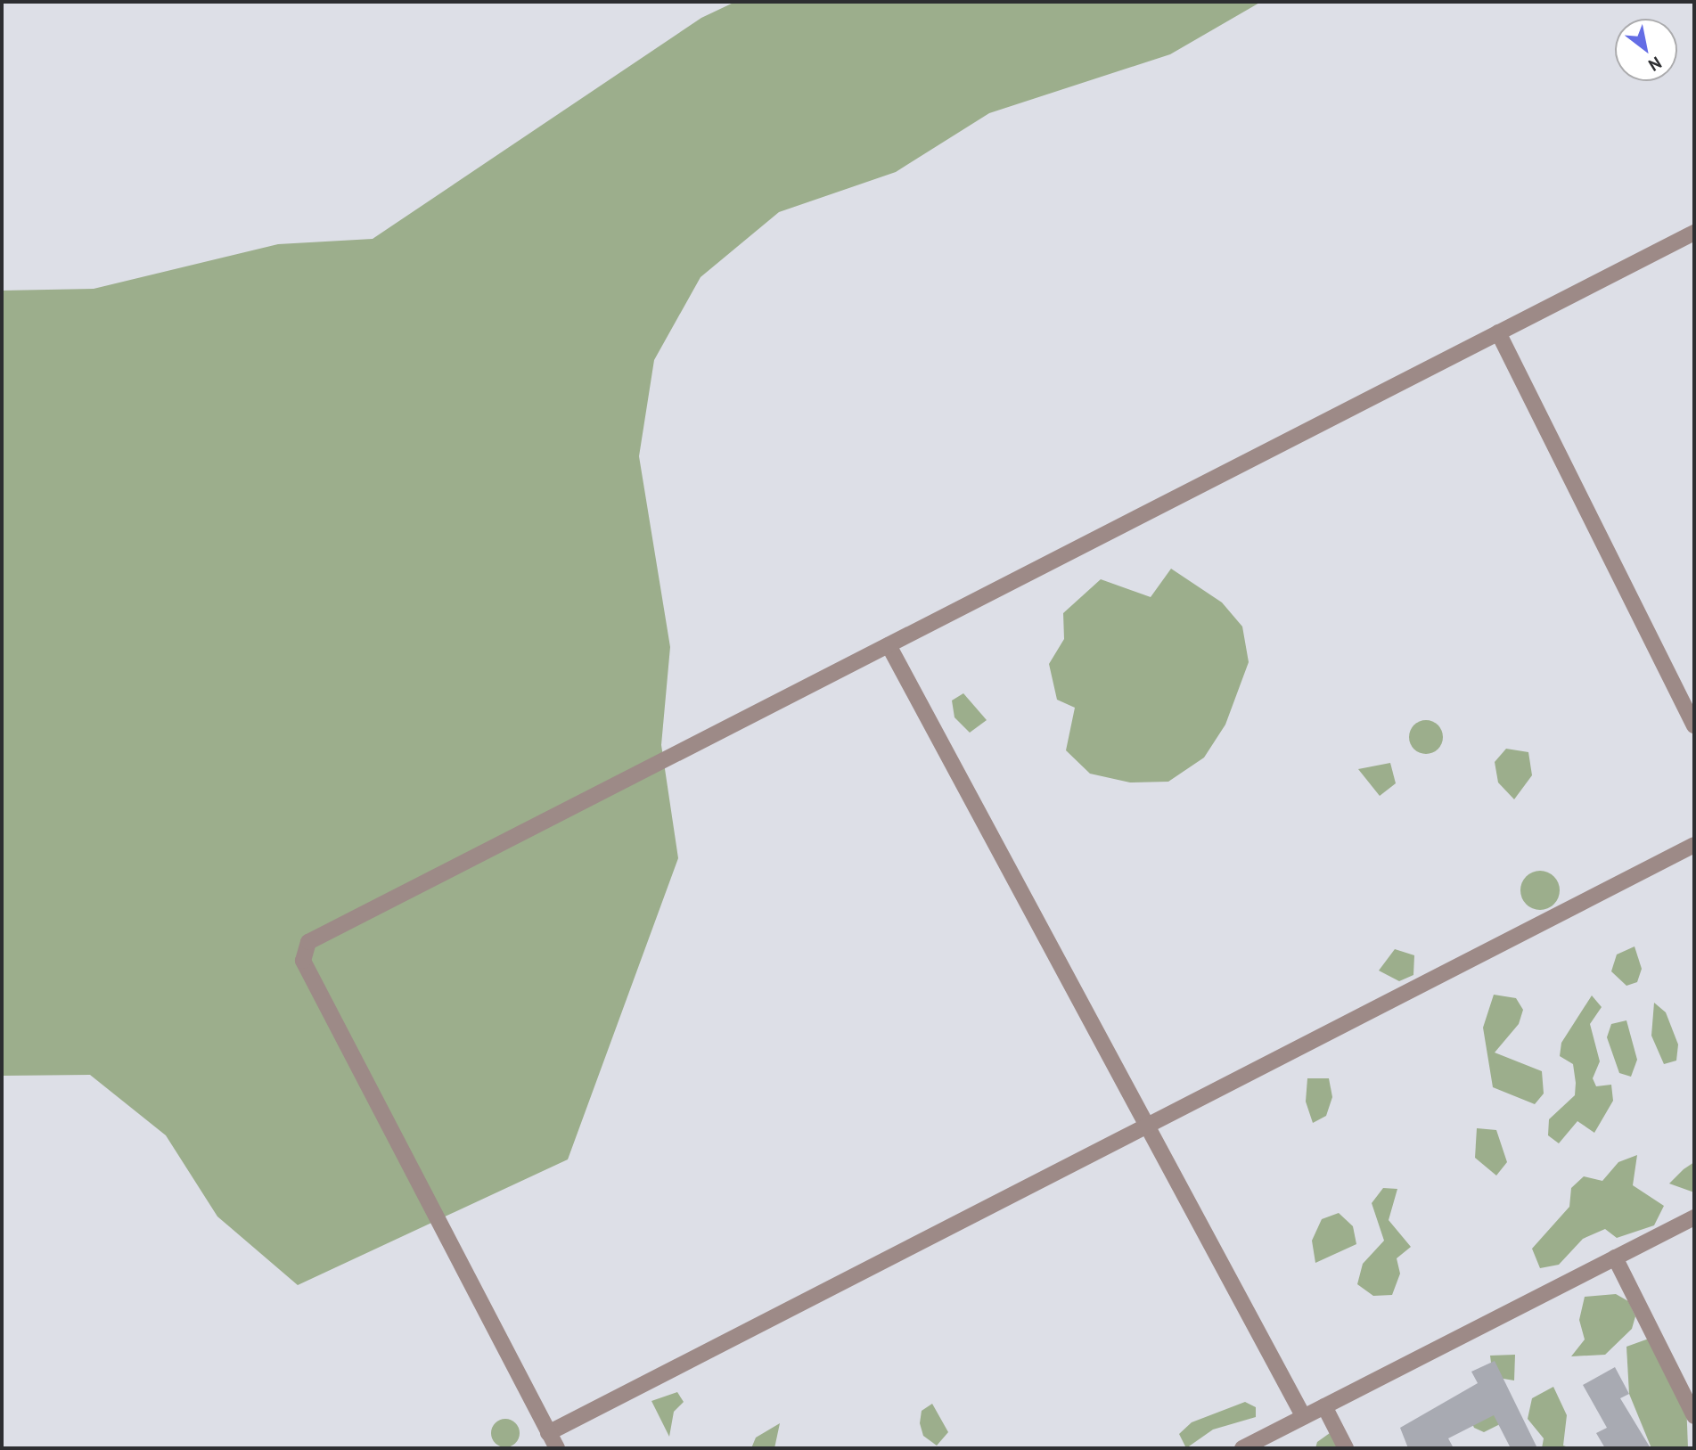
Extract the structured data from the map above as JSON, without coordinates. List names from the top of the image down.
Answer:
{
  "north": "bottom right"
}
